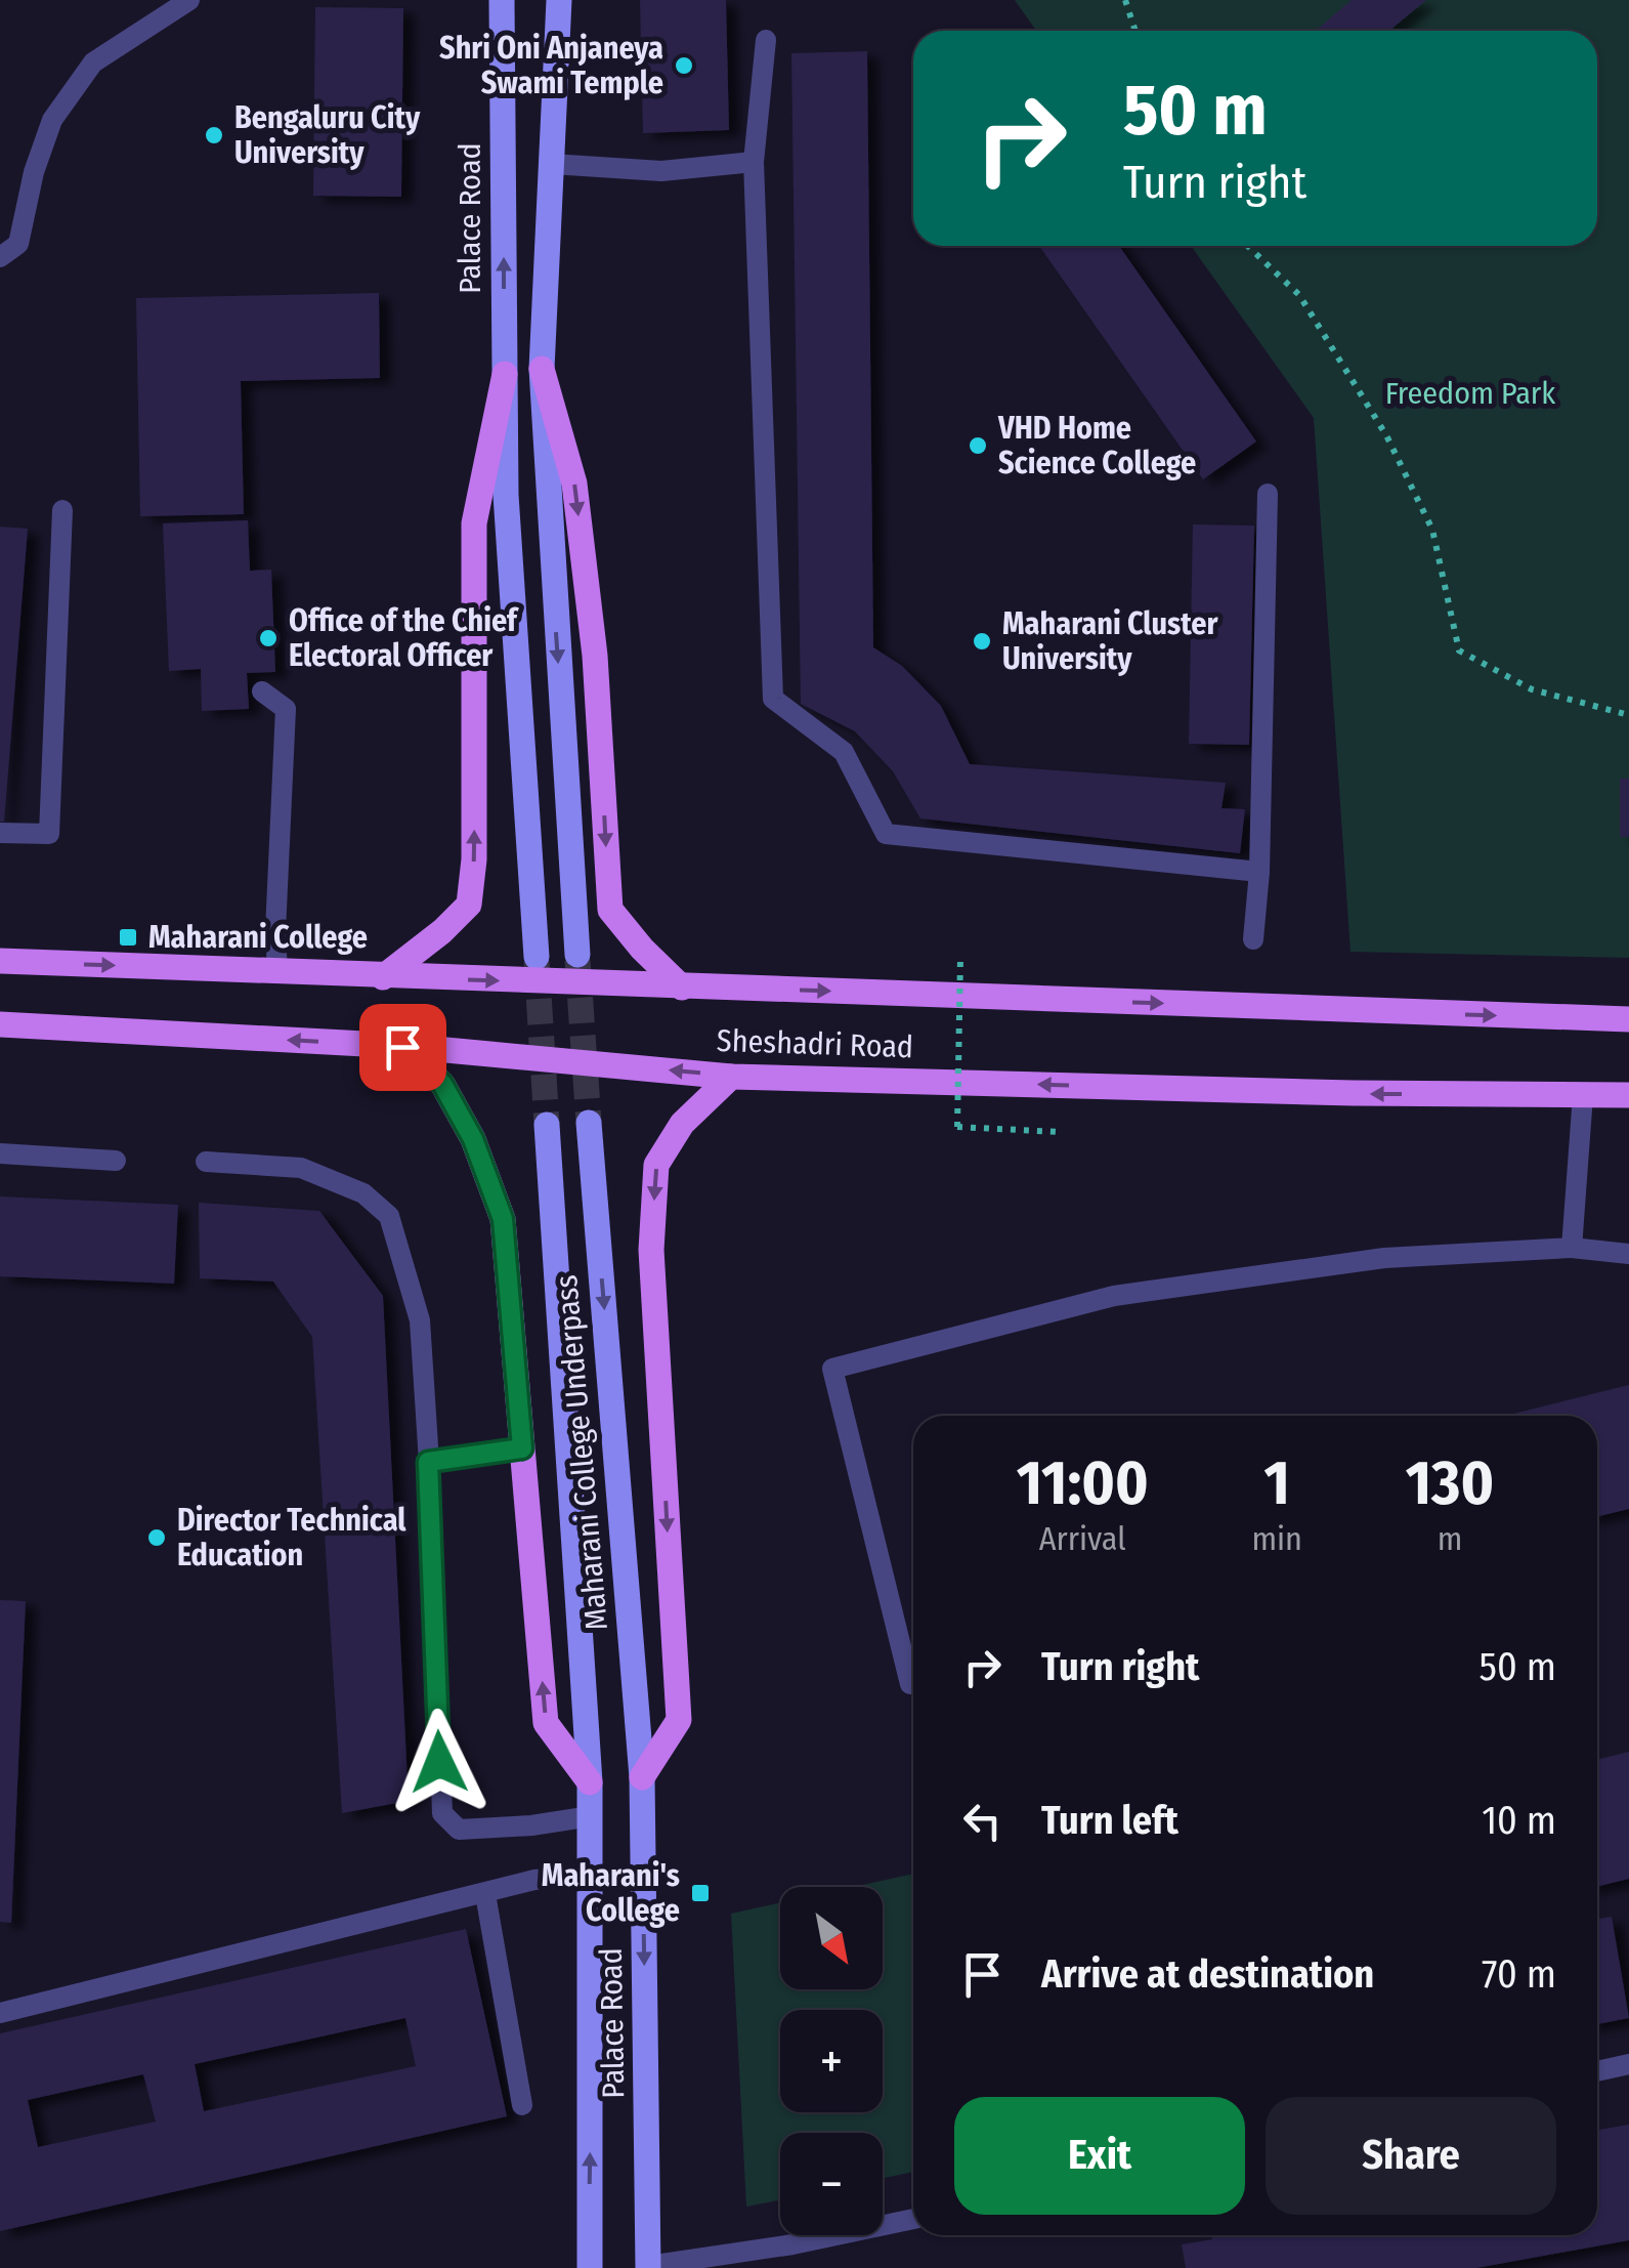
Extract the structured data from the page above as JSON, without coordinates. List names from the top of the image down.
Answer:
{
  "streets": {
    "main road": ["Palace Road", "Sheshadri Road", "Maharani College Underpass"]
  },
  "crossings": [
    ["Palace Road", "Maharani College Underpass"]
  ],
  "parks": ["Freedom Park"],
  "places": {
    "other": [
      "Shri Oni Anjaneya Swami Temple",
      "Bengaluru City University",
      "VHD Home Science College",
      "Office of the Chief Electoral Officer",
      "Maharani Cluster University",
      "Director Technical Education"
    ],
    "transit": ["Maharani College", "Maharani's College"]
  },
  "north": "bottom right",
  "page": {
    "turn": ["50 m", "Turn right"],
    "eta": [
      "11:00",
      "Arrival",
      "1",
      "min",
      "130",
      "m"
    ],
    "list": [
      {
        "name": "Turn right",
        "value": "50 m"
      },
      {
        "name": "Turn left",
        "value": "10 m"
      },
      {
        "name": "Arrive at destination",
        "value": "70 m"
      }
    ],
    "map_buttons": ["+", "−"],
    "buttons": ["Exit", "Share"]
  }
}
